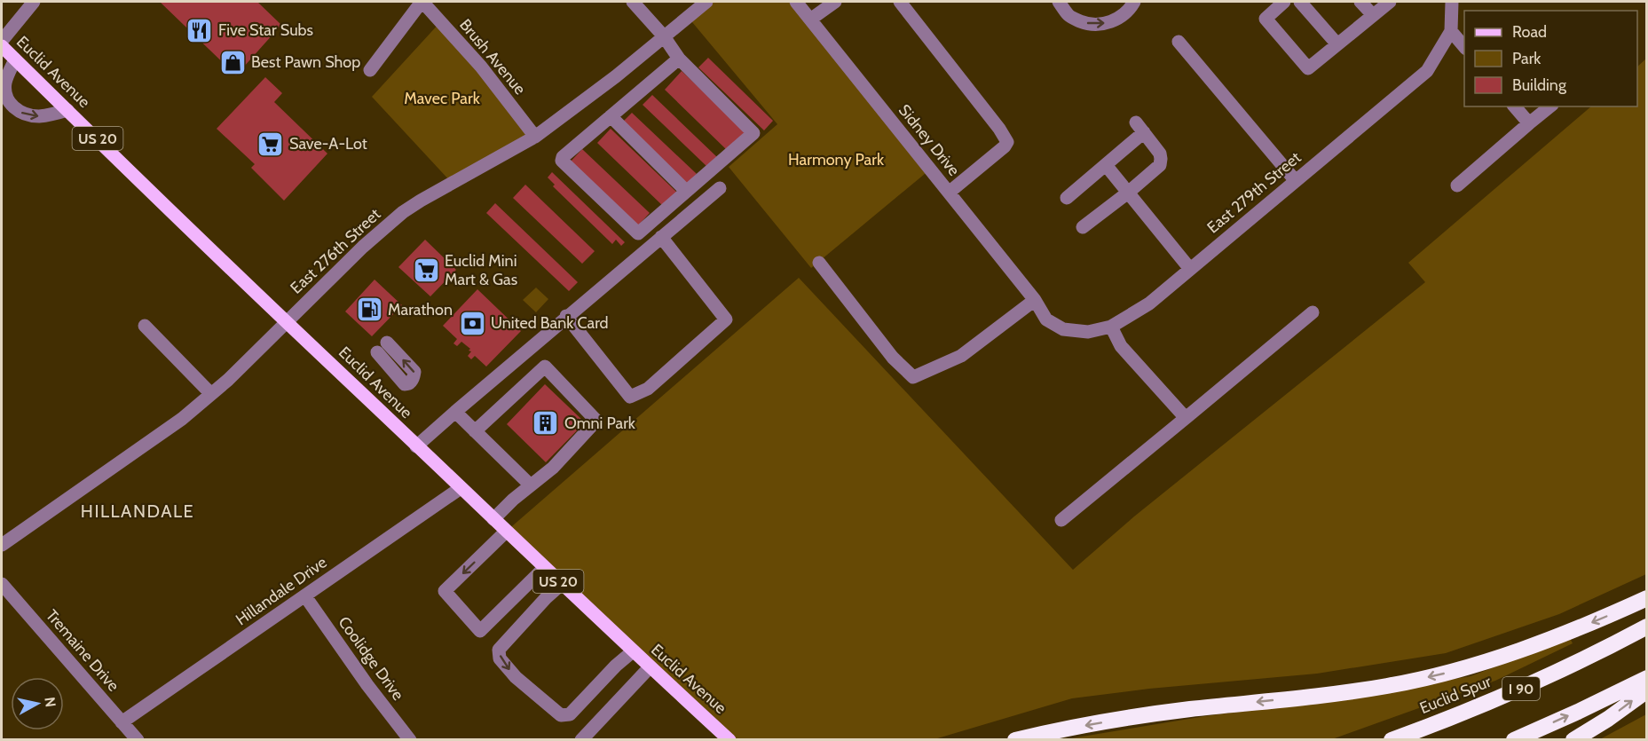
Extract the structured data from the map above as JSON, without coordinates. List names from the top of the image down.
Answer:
{
  "streets": {
    "highway": ["I 90", "Euclid Spur"],
    "main road": ["Euclid Avenue", "US 20"],
    "street": [
      "Brush Avenue",
      "Sidney Drive",
      "East 279th Street",
      "East 276th Street",
      "Hillandale Drive",
      "Tremaine Drive",
      "Coolidge Drive"
    ]
  },
  "crossings": [
    ["Brush Avenue", "East 276th Street"],
    ["Euclid Avenue", "East 276th Street"],
    ["Euclid Avenue", "Hillandale Drive"],
    ["Sidney Drive", "East 279th Street"],
    ["Hillandale Drive", "Tremaine Drive"],
    ["Hillandale Drive", "Coolidge Drive"]
  ],
  "districts": ["HILLANDALE"],
  "parks": ["Mavec Park", "Harmony Park"],
  "places": {
    "restaurant": ["Five Star Subs"],
    "shop": ["Best Pawn Shop"],
    "supermarket": ["Save-A-Lot", "Euclid Mini Mart & Gas"],
    "fuel station": ["Marathon"],
    "bank": ["United Bank Card"],
    "building": ["Omni Park"]
  },
  "legend": ["Road", "Park", "Building"],
  "north": "right"
}
